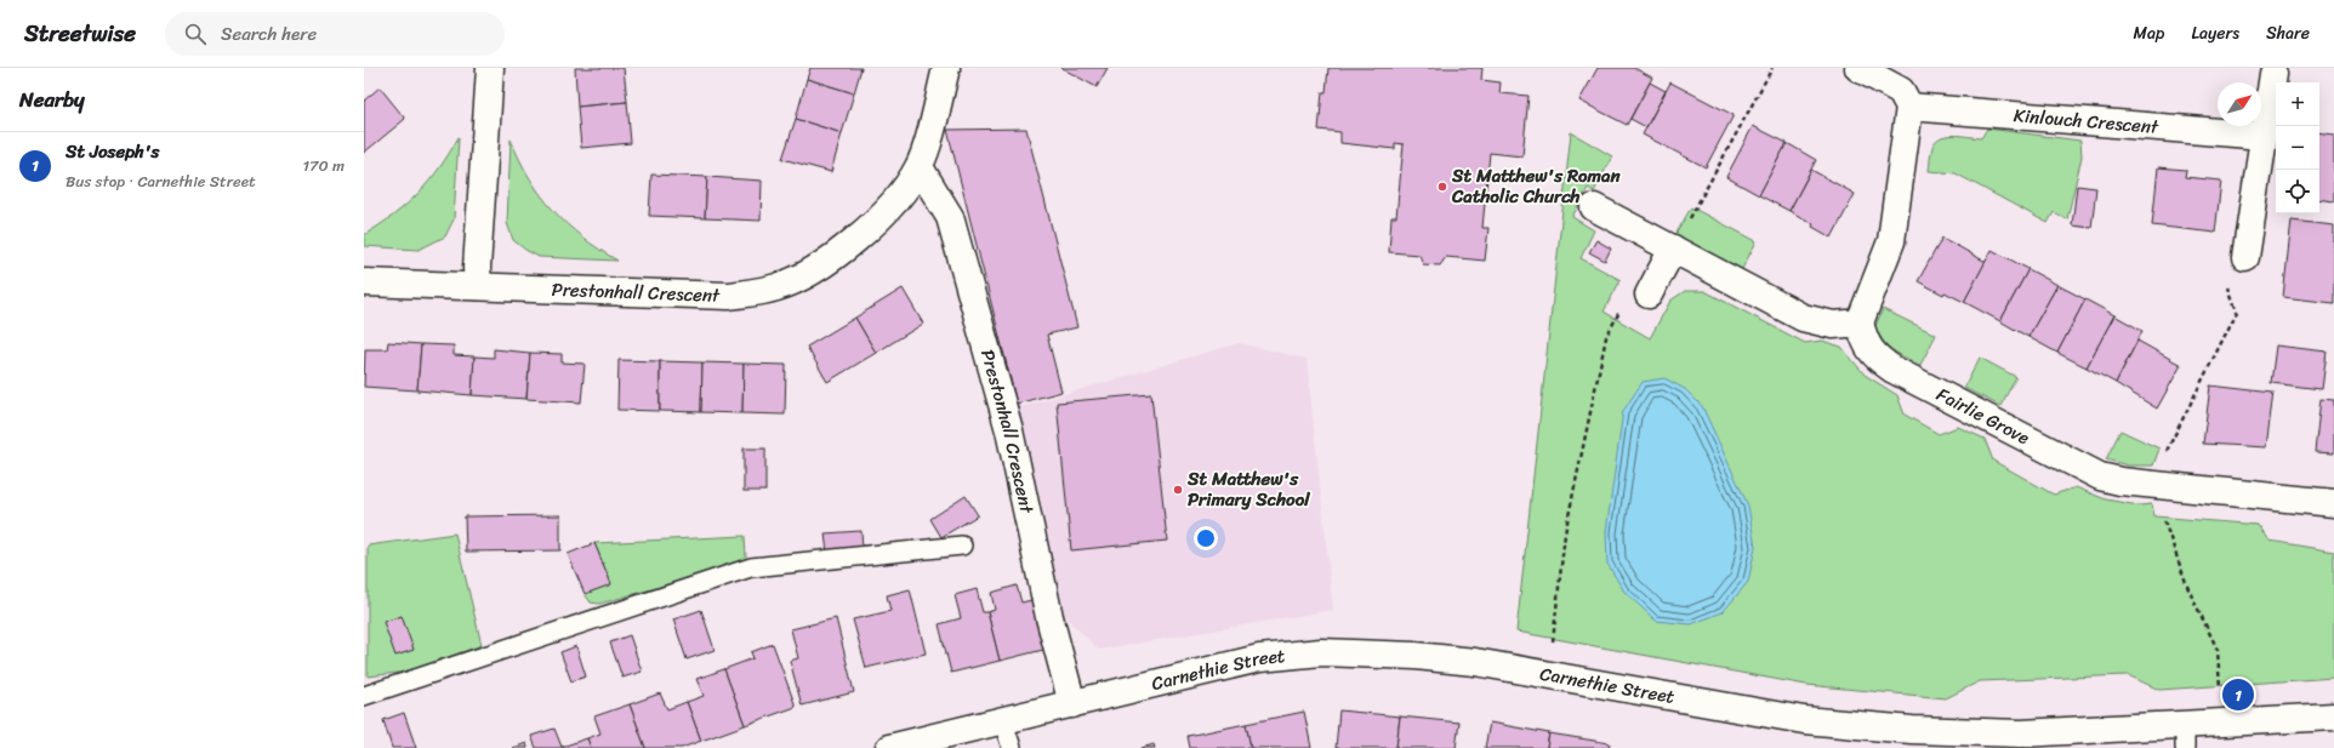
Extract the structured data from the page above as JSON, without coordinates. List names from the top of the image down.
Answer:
{
  "streets": {
    "street": [
      "Kinlouch Crescent",
      "Prestonhall Crescent",
      "Fairlie Grove",
      "Carnethie Street"
    ]
  },
  "crossings": [
    ["Prestonhall Crescent", "Carnethie Street"]
  ],
  "places": ["St Matthew's Roman Catholic Church", "St Matthew's Primary School"],
  "north": "top right",
  "page": {
    "header": "Streetwise",
    "search": "Search here",
    "nav": ["Map", "Layers", "Share"],
    "heading": "Nearby",
    "map_buttons": ["+", "−"],
    "list": [
      {
        "mark": "1",
        "name": "St Joseph's",
        "note": "Bus stop · Carnethie Street",
        "value": "170 m"
      }
    ],
    "pins": "1"
  }
}
